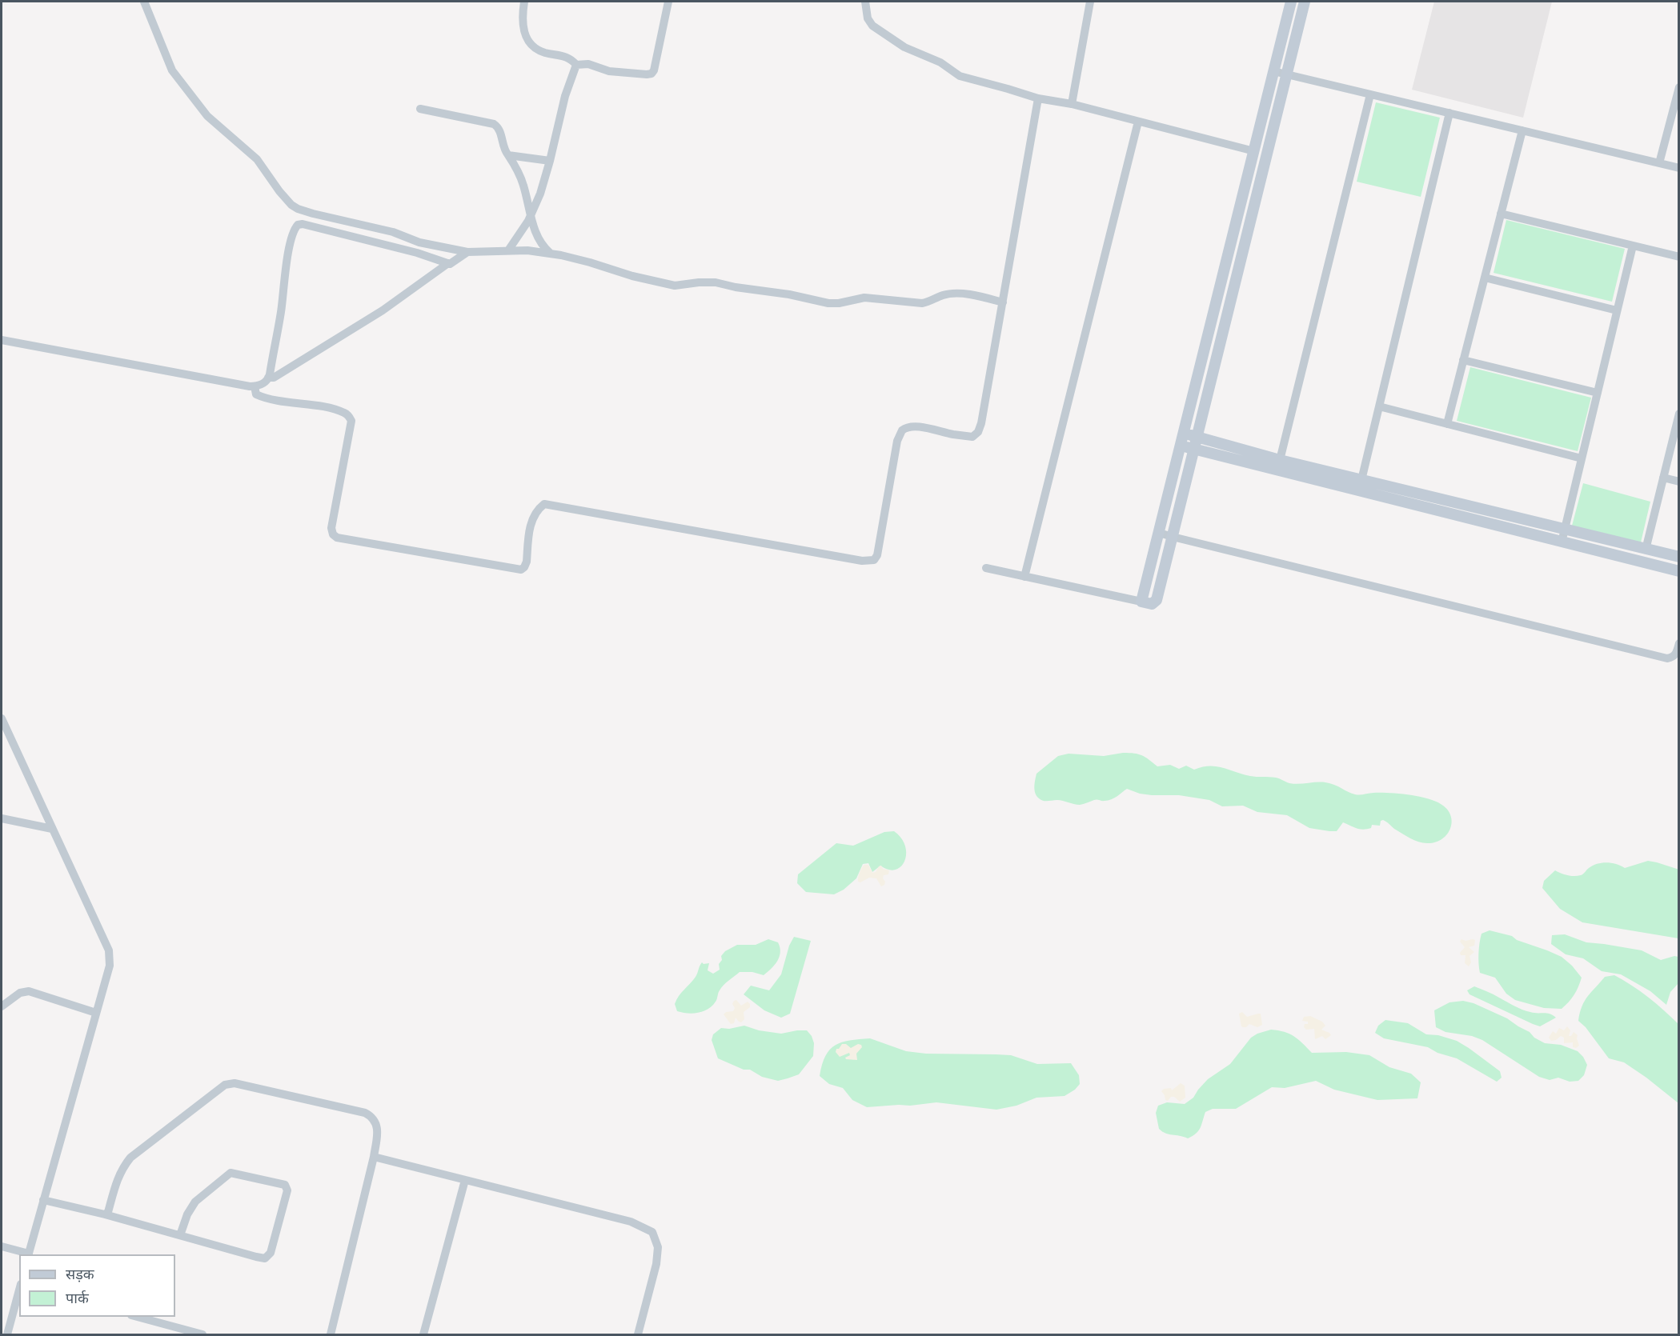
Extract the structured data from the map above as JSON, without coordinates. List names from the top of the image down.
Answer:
{
  "legend": ["सड़क", "पार्क"]
}
